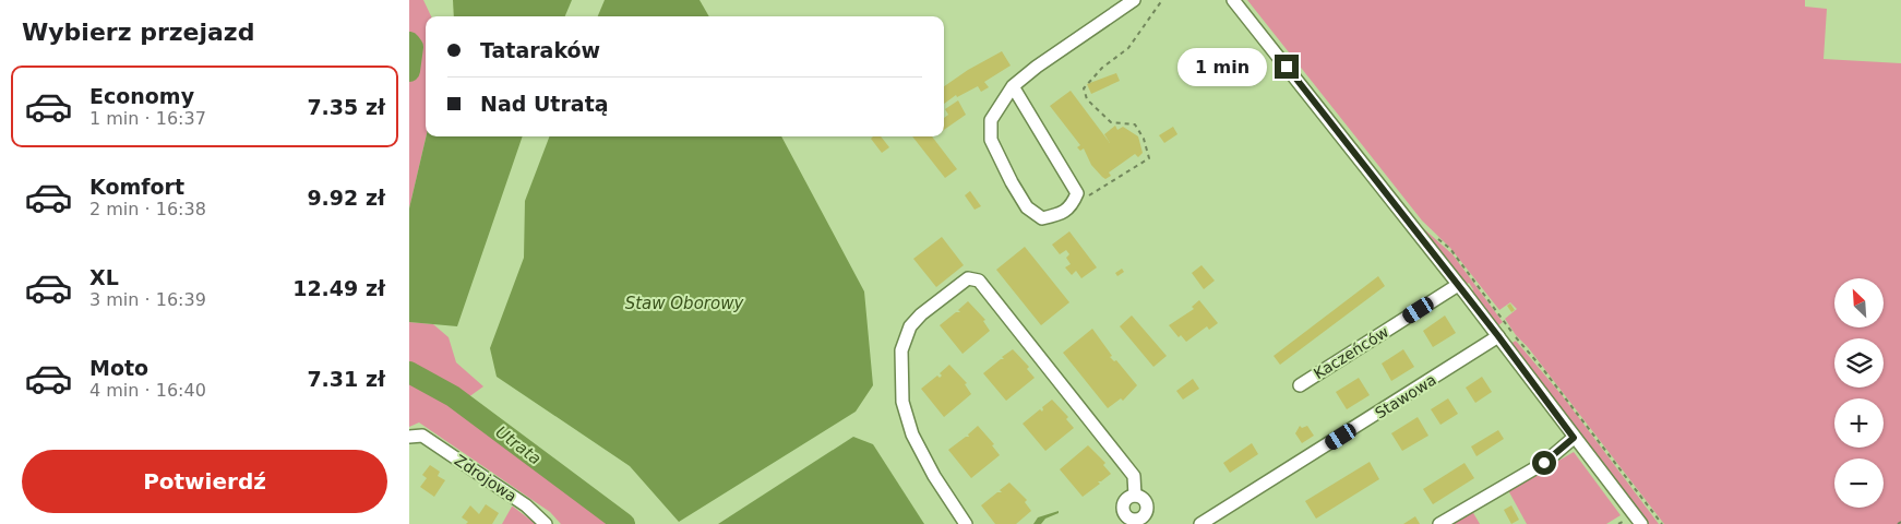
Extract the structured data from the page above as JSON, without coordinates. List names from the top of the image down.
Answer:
{
  "streets": {
    "street": ["Kaczeńców", "Stawowa", "Zdrojowa"]
  },
  "water": ["Staw Oborowy", "Utrata"],
  "north": "top left",
  "page": {
    "heading": "Wybierz przejazd",
    "banner": ["Tataraków", "Nad Utratą"],
    "bubble": "1 min",
    "list": [
      {
        "name": "Economy",
        "note": "1 min · 16:37",
        "value": "7.35 zł"
      },
      {
        "name": "Komfort",
        "note": "2 min · 16:38",
        "value": "9.92 zł"
      },
      {
        "name": "XL",
        "note": "3 min · 16:39",
        "value": "12.49 zł"
      },
      {
        "name": "Moto",
        "note": "4 min · 16:40",
        "value": "7.31 zł"
      }
    ],
    "map_buttons": ["+", "−"],
    "buttons": "Potwierdź"
  }
}
